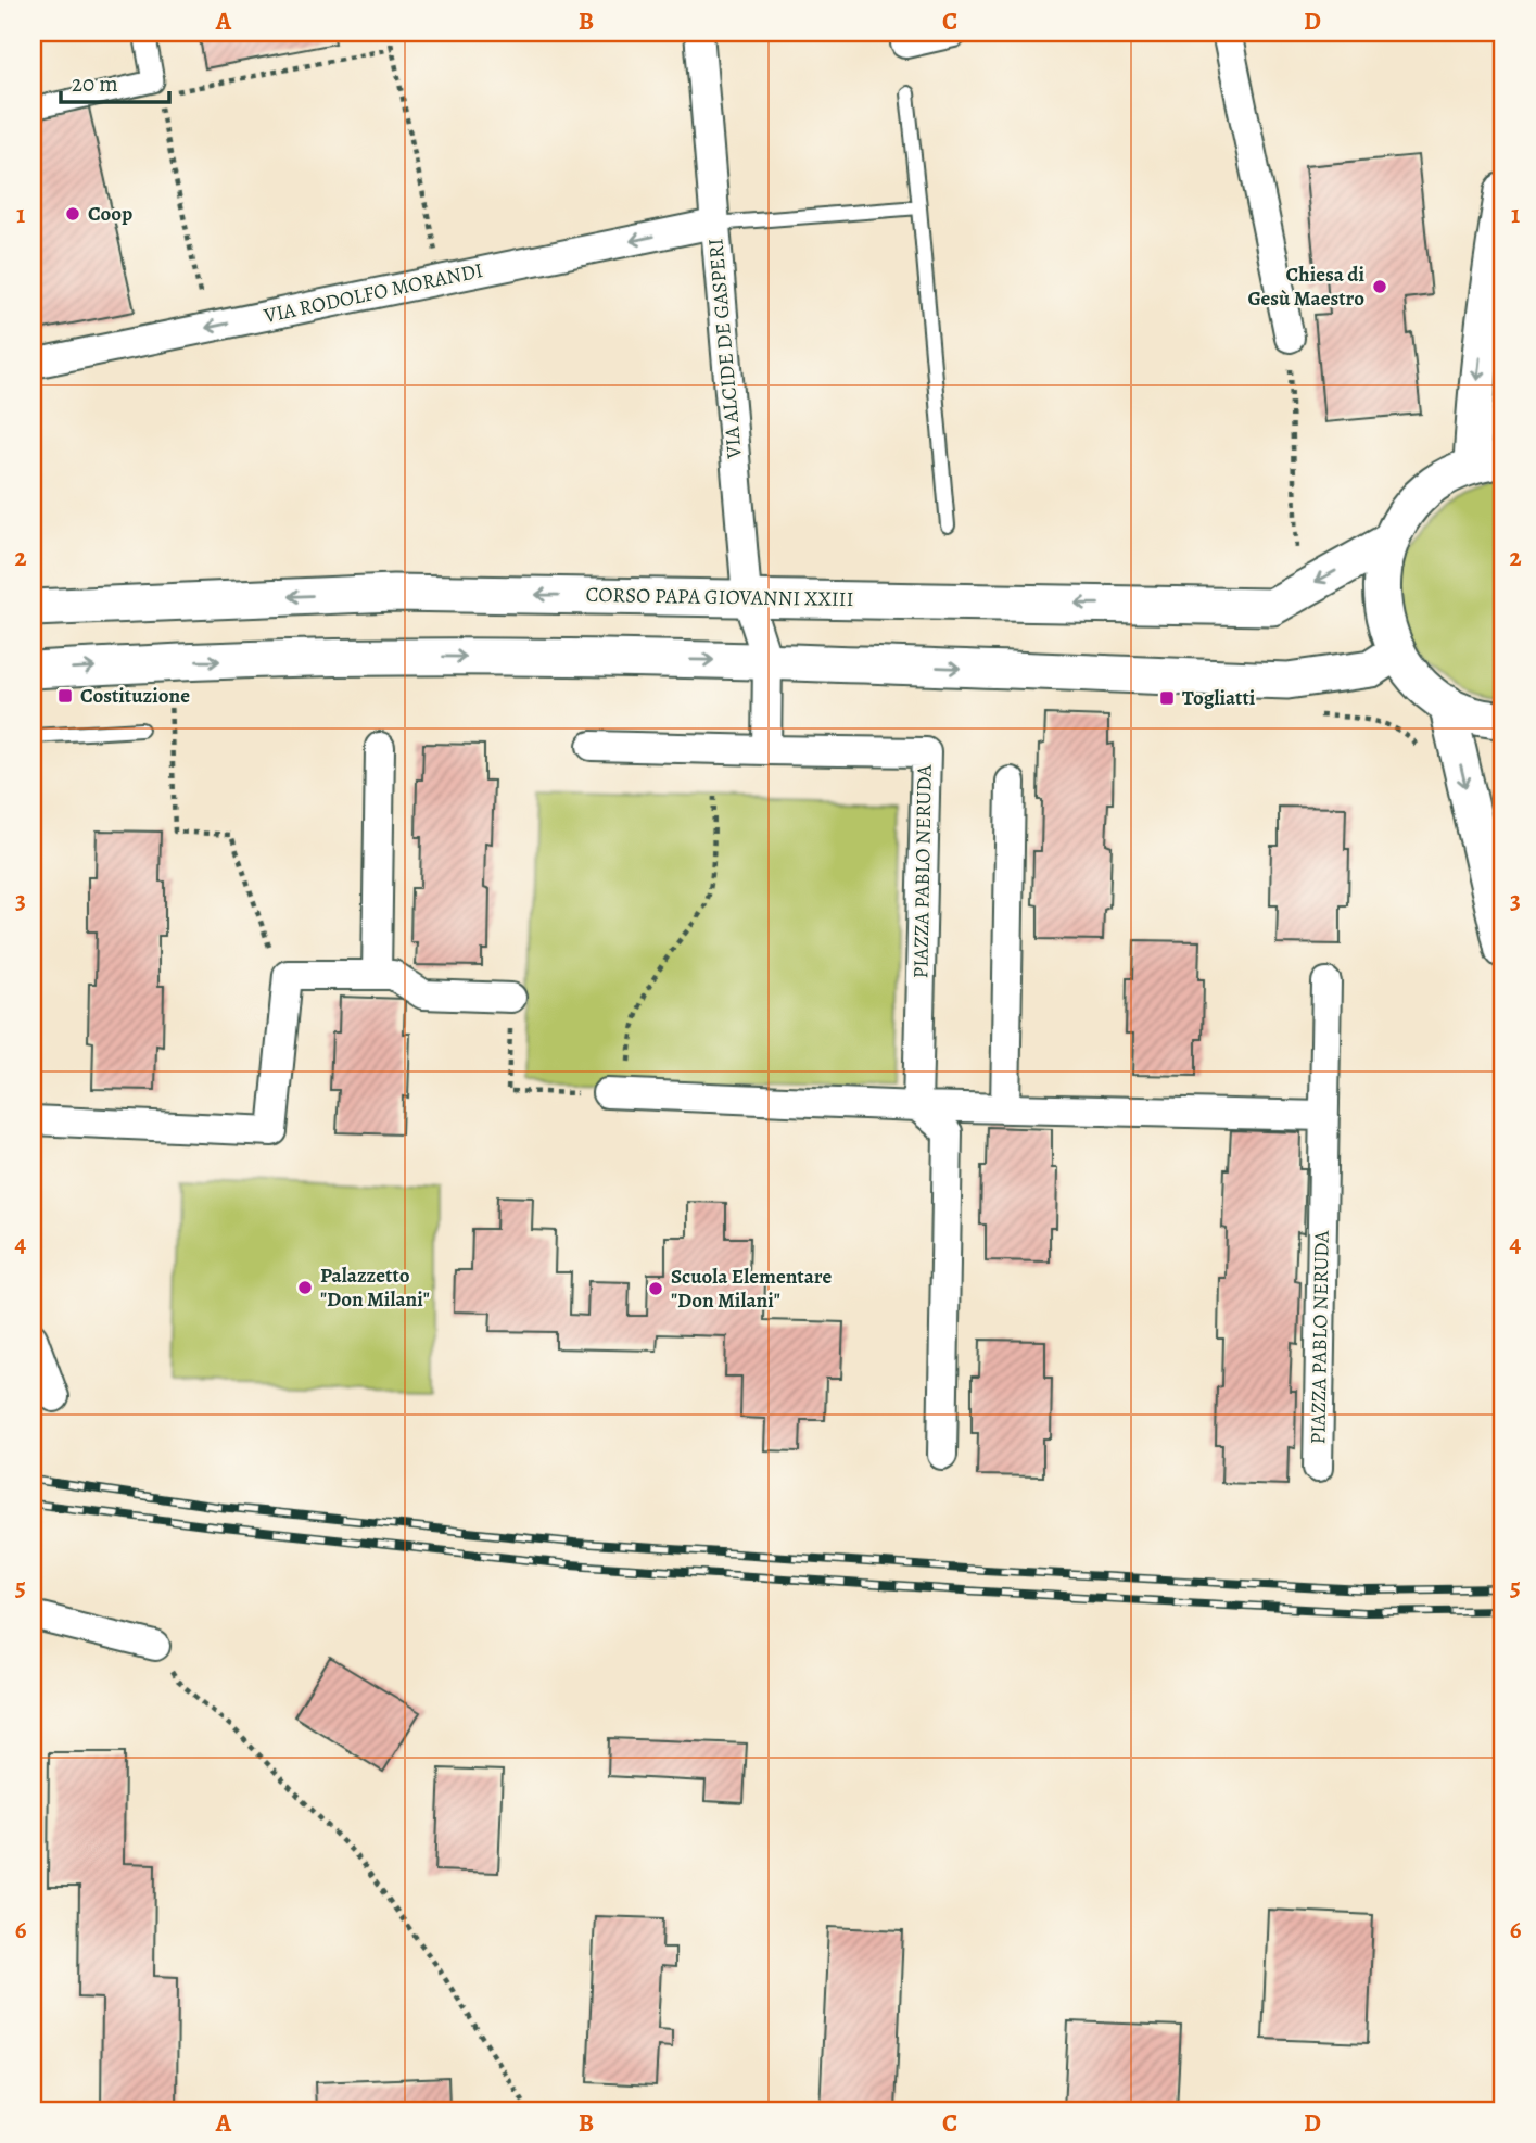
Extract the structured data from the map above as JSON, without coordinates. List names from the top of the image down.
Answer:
{
  "streets": {
    "street": [
      "VIA RODOLFO MORANDI",
      "VIA ALCIDE DE GASPERI",
      "CORSO PAPA GIOVANNI XXIII",
      "PIAZZA PABLO NERUDA"
    ]
  },
  "crossings": [
    ["VIA RODOLFO MORANDI", "VIA ALCIDE DE GASPERI"],
    ["VIA ALCIDE DE GASPERI", "CORSO PAPA GIOVANNI XXIII"]
  ],
  "one_way": ["VIA RODOLFO MORANDI"],
  "places": {
    "other": [
      "Coop",
      "Chiesa di Gesù Maestro",
      "Palazzetto \"Don Milani\"",
      "Scuola Elementare \"Don Milani\""
    ],
    "transit": ["Costituzione", "Togliatti"]
  },
  "scale_bar": "20 m",
  "grid": {
    "columns": [
      "A",
      "B",
      "C",
      "D"
    ],
    "rows": [
      "1",
      "2",
      "3",
      "4",
      "5",
      "6"
    ]
  }
}
